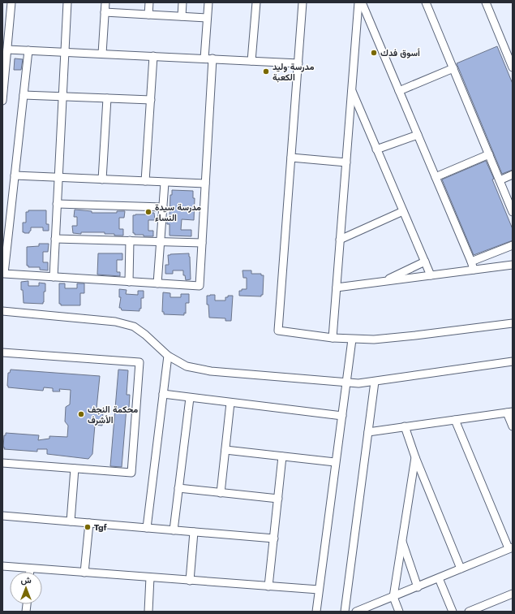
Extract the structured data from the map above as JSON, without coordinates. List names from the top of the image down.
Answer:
{
  "places": [
    "أسوق فدك",
    "مدرسة وليد الكعبة",
    "مدرسة سيدة النساء",
    "محكمة النجف الأشرف",
    "Tgf"
  ],
  "north": "top"
}
